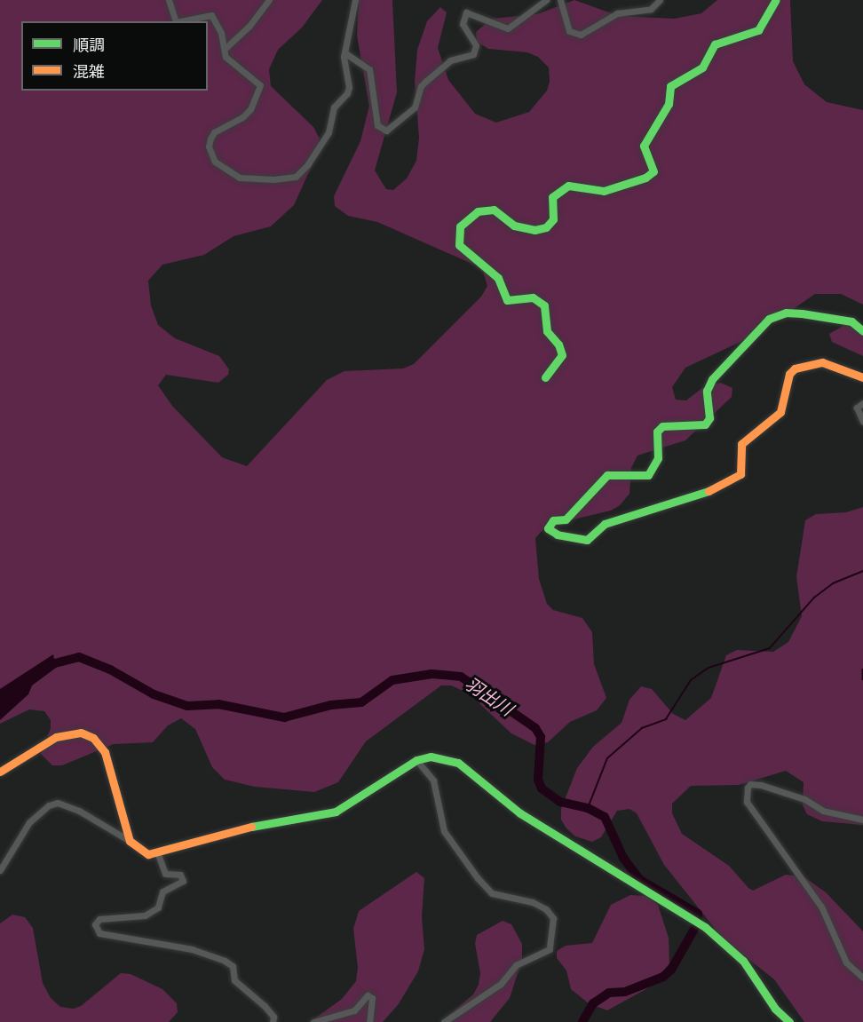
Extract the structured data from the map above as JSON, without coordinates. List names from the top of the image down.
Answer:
{
  "water": ["羽出川"],
  "legend": ["順調", "混雑"]
}
